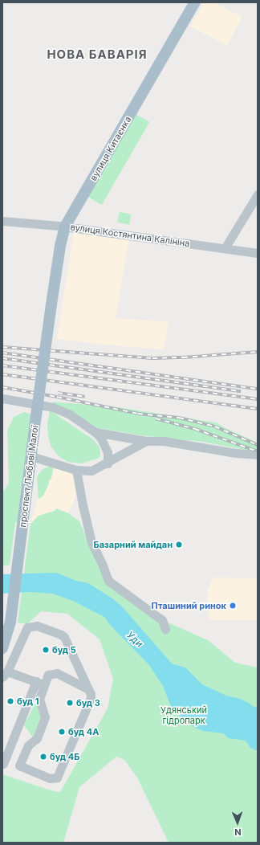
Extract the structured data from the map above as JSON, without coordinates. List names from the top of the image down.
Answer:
{
  "streets": {
    "main road": ["вулиця Китаєнка", "проспект Любові Малої"],
    "street": ["вулиця Костянтина Калініна"]
  },
  "crossings": [
    ["вулиця Китаєнка", "вулиця Костянтина Калініна"],
    ["вулиця Китаєнка", "проспект Любові Малої"]
  ],
  "districts": ["НОВА БАВАРІЯ"],
  "water": ["Уди"],
  "parks": ["Удянський гідропарк"],
  "places": [
    "Базарний майдан",
    "Пташиний ринок",
    "буд 5",
    "буд 1",
    "буд 3",
    "буд 4А",
    "буд 4Б"
  ],
  "north": "bottom"
}
